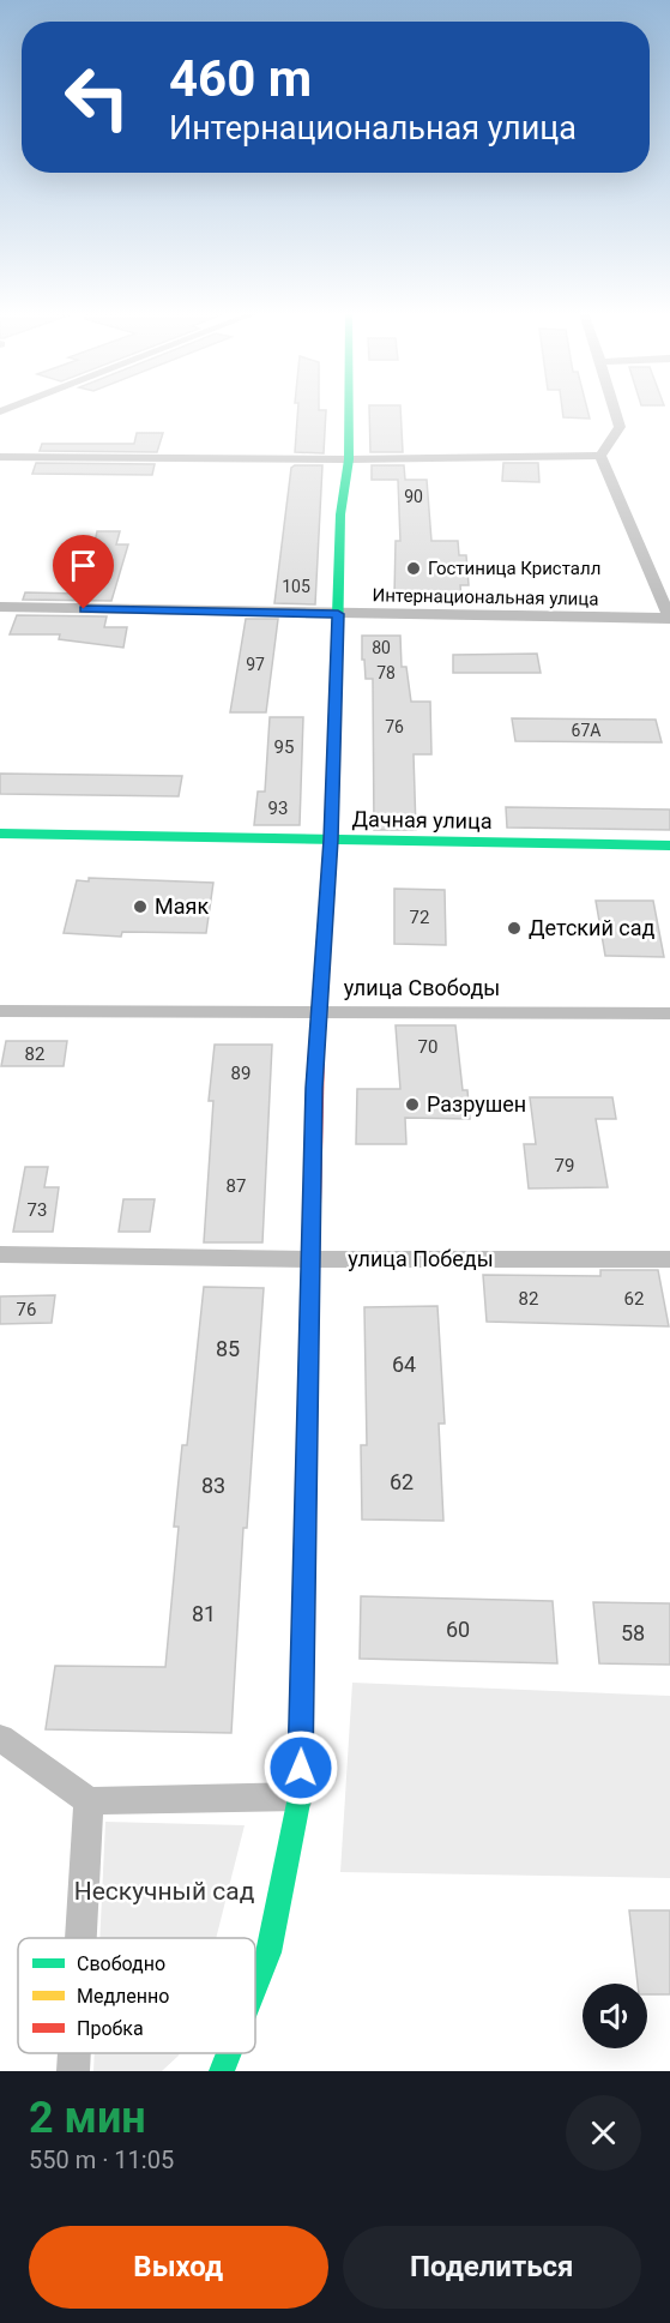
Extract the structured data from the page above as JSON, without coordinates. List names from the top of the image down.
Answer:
{
  "streets": {
    "main road": ["Дачная улица"],
    "street": ["Интернациональная улица", "улица Свободы", "улица Победы"]
  },
  "parks": ["Нескучный сад"],
  "places": [
    "Гостиница Кристалл",
    "Маяк",
    "Детский сад",
    "Разрушен"
  ],
  "house_numbers": [
    "90",
    "105",
    "80",
    "97",
    "78",
    "76",
    "67А",
    "95",
    "93",
    "72",
    "70",
    "82",
    "89",
    "79",
    "87",
    "73",
    "82",
    "62",
    "76",
    "85",
    "64",
    "62",
    "83",
    "81",
    "60",
    "58"
  ],
  "legend": ["Свободно", "Медленно", "Пробка"],
  "page": {
    "turn": ["460 m", "Интернациональная улица"],
    "heading": ["2 мин", "550 m · 11:05"],
    "buttons": ["Выход", "Поделиться"]
  }
}
